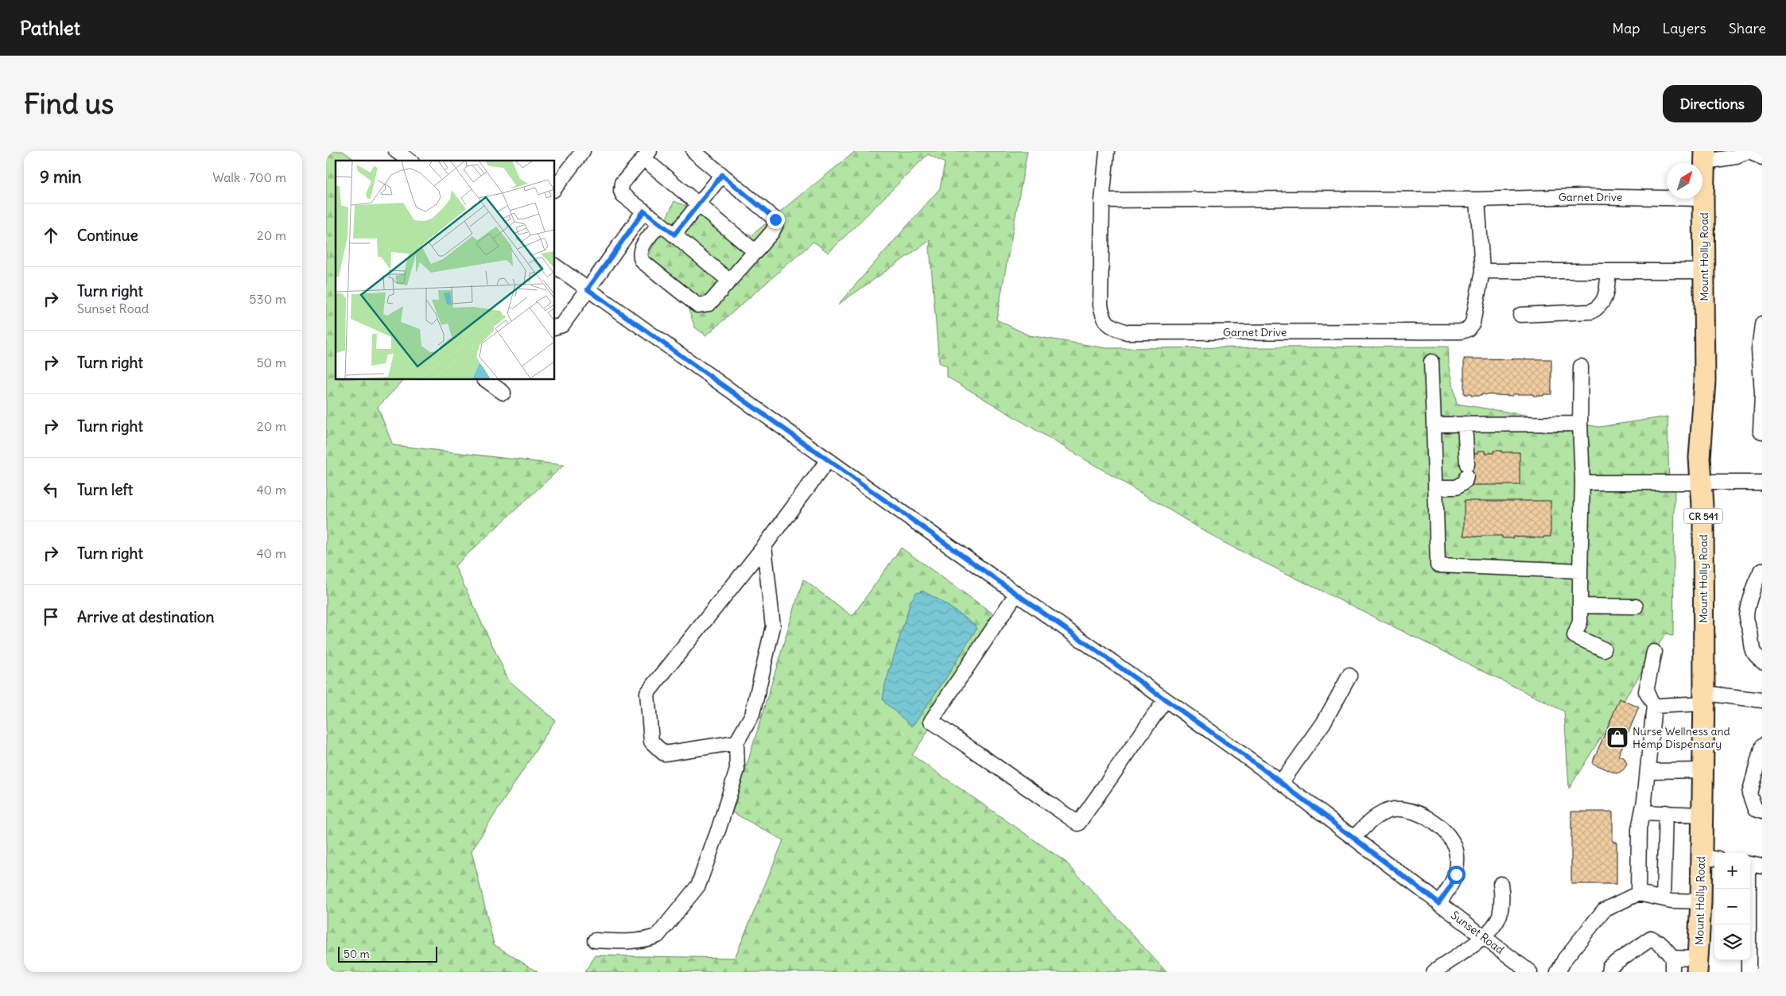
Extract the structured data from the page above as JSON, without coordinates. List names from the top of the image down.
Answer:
{
  "streets": {
    "highway": ["Mount Holly Road", "CR 541"],
    "street": ["Garnet Drive", "Sunset Road"]
  },
  "crossings": [
    ["Garnet Drive", "Mount Holly Road"]
  ],
  "places": {
    "shop": ["Nurse Wellness and Hemp Dispensary"]
  },
  "scale_bar": "50 m",
  "north": "top right",
  "page": {
    "header": "Pathlet",
    "nav": ["Map", "Layers", "Share"],
    "buttons": "Directions",
    "title": "Find us",
    "heading": ["9 min", "Walk · 700 m"],
    "list": [
      ["Continue", "20 m"],
      ["Turn right", "Sunset Road", "530 m"],
      ["Turn right", "50 m"],
      ["Turn right", "20 m"],
      ["Turn left", "40 m"],
      ["Turn right", "40 m"],
      "Arrive at destination"
    ],
    "map_buttons": ["+", "−"],
    "scale": "50 m"
  }
}
